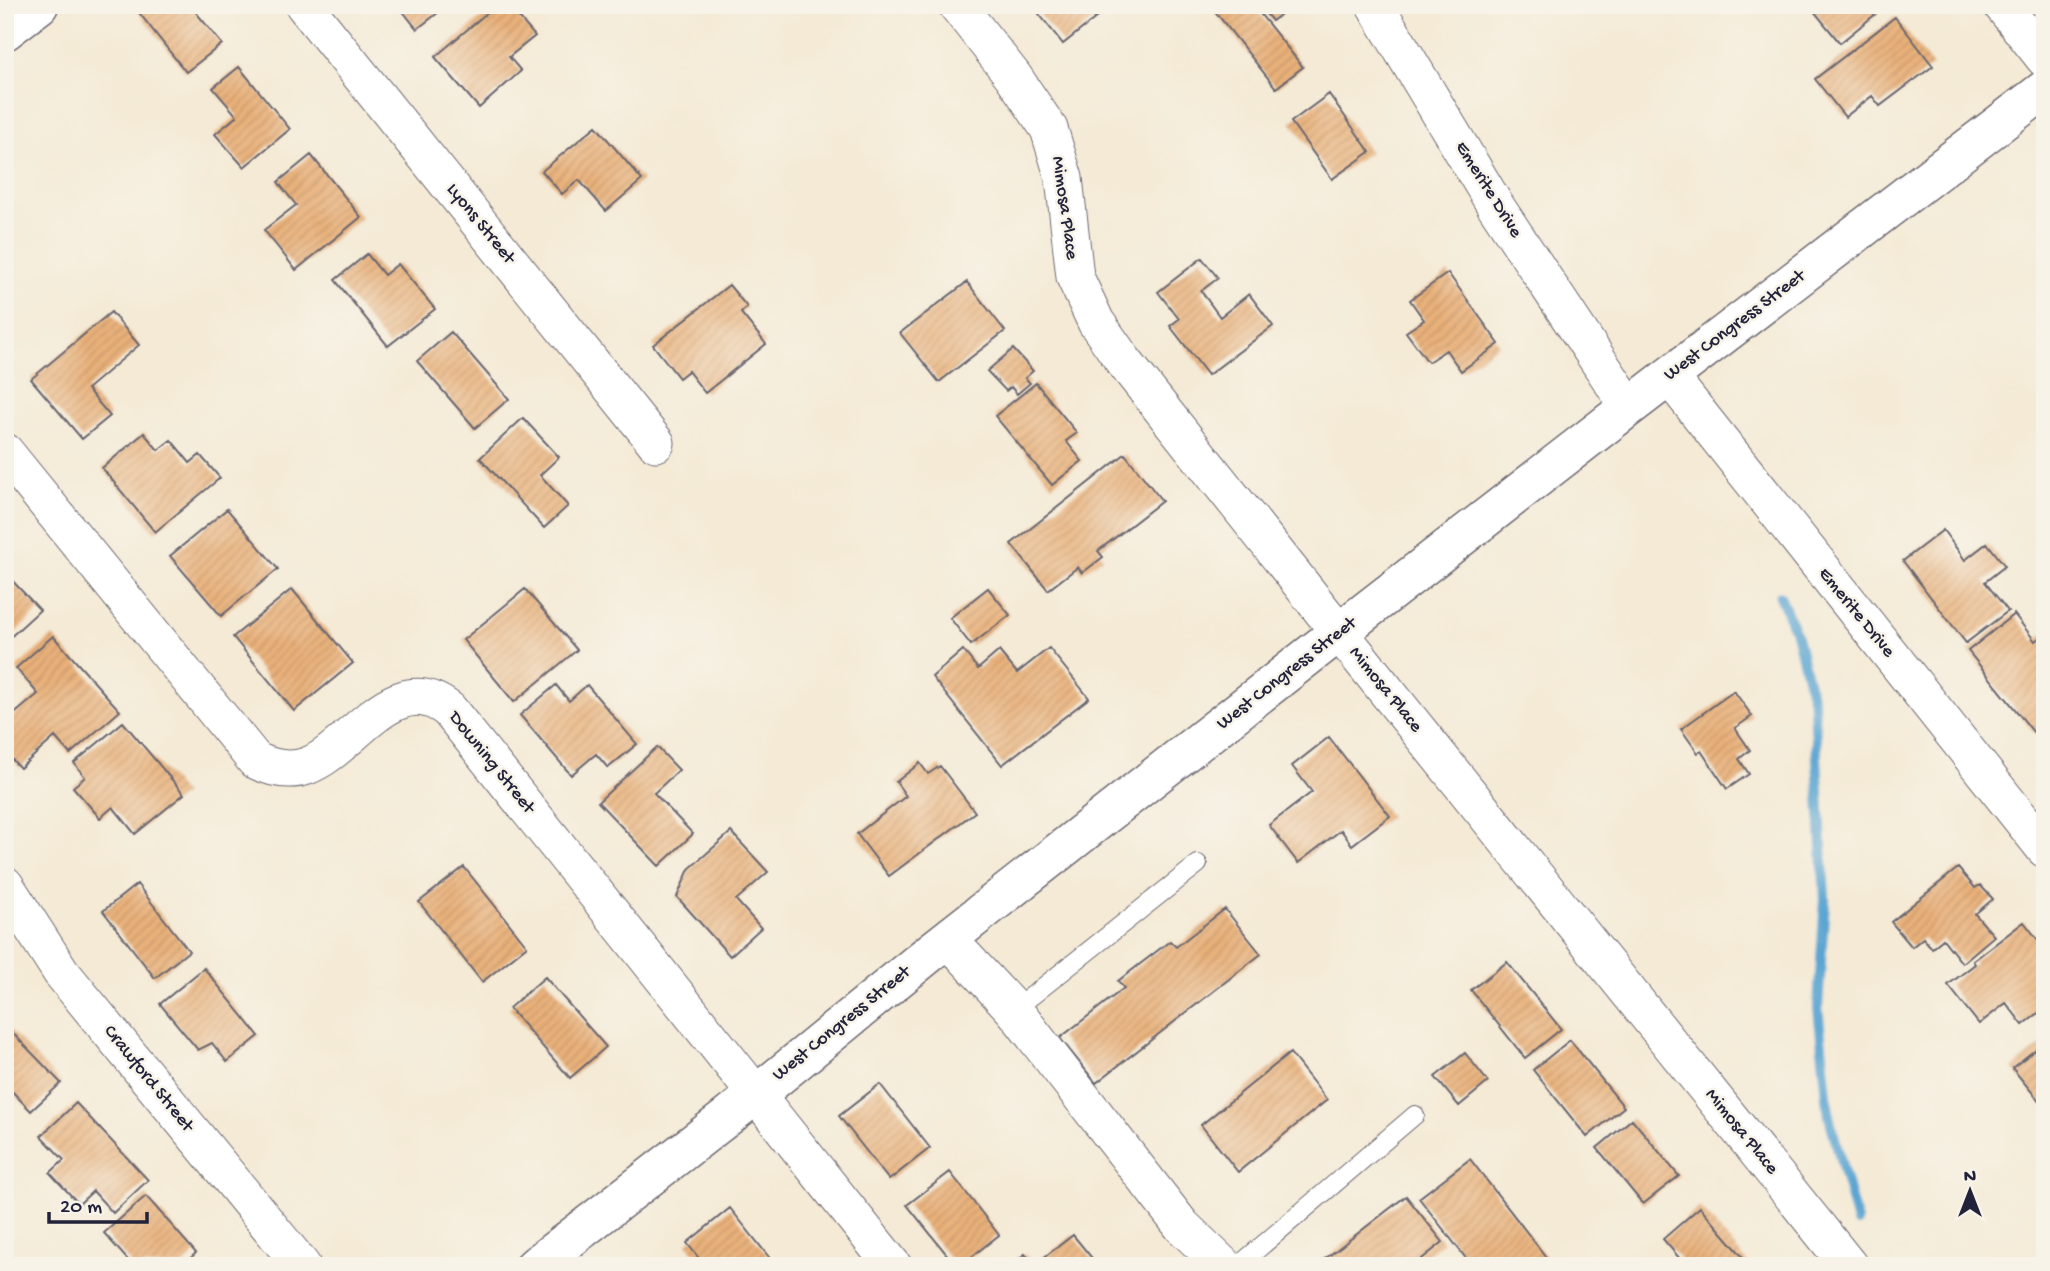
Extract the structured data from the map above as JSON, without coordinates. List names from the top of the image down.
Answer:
{
  "streets": {
    "main road": ["West Congress Street"],
    "street": [
      "Emerite Drive",
      "Mimosa Place",
      "Lyons Street",
      "Downing Street",
      "Crawford Street"
    ]
  },
  "crossings": [
    ["Emerite Drive", "West Congress Street"],
    ["Mimosa Place", "West Congress Street"],
    ["West Congress Street", "Downing Street"]
  ],
  "scale_bar": "20 m",
  "north": "top"
}
